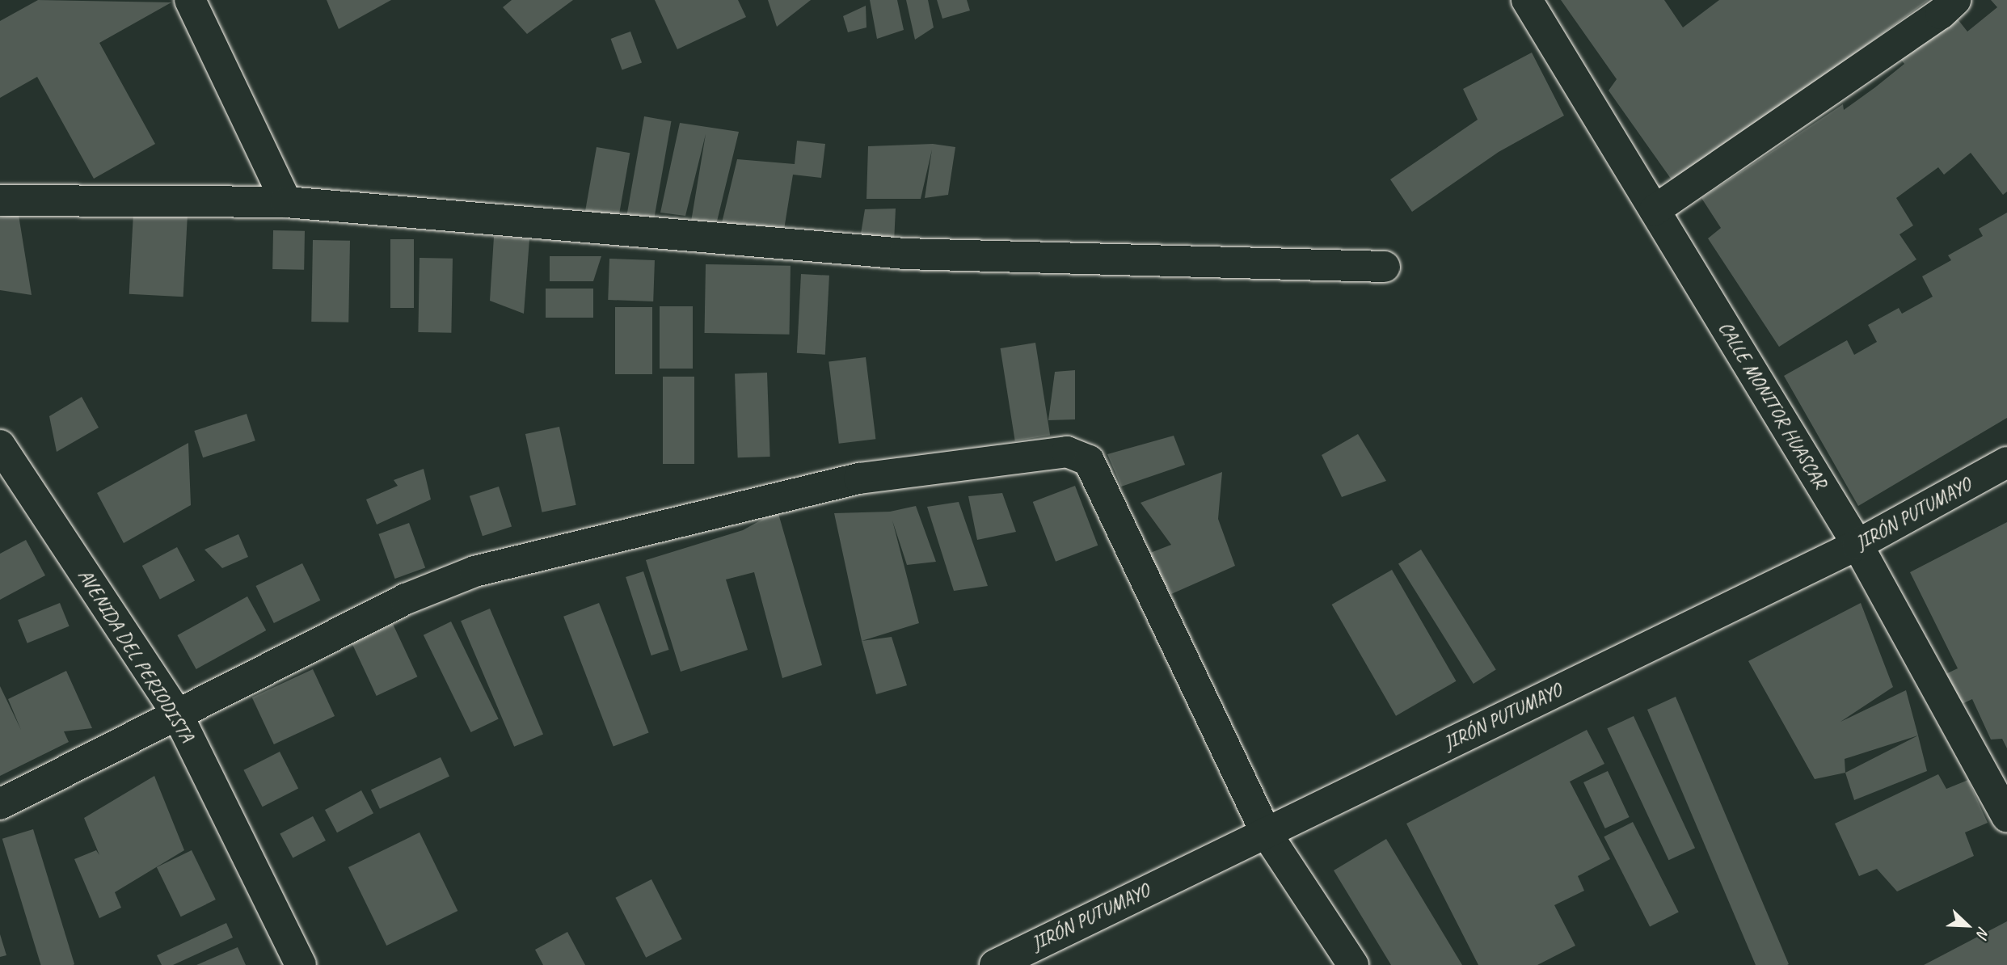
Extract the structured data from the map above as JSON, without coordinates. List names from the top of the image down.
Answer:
{
  "streets": {
    "street": ["CALLE MONITOR HUASCAR", "JIRÓN PUTUMAYO", "AVENIDA DEL PERIODISTA"]
  },
  "crossings": [
    ["CALLE MONITOR HUASCAR", "JIRÓN PUTUMAYO"]
  ],
  "north": "bottom right"
}
